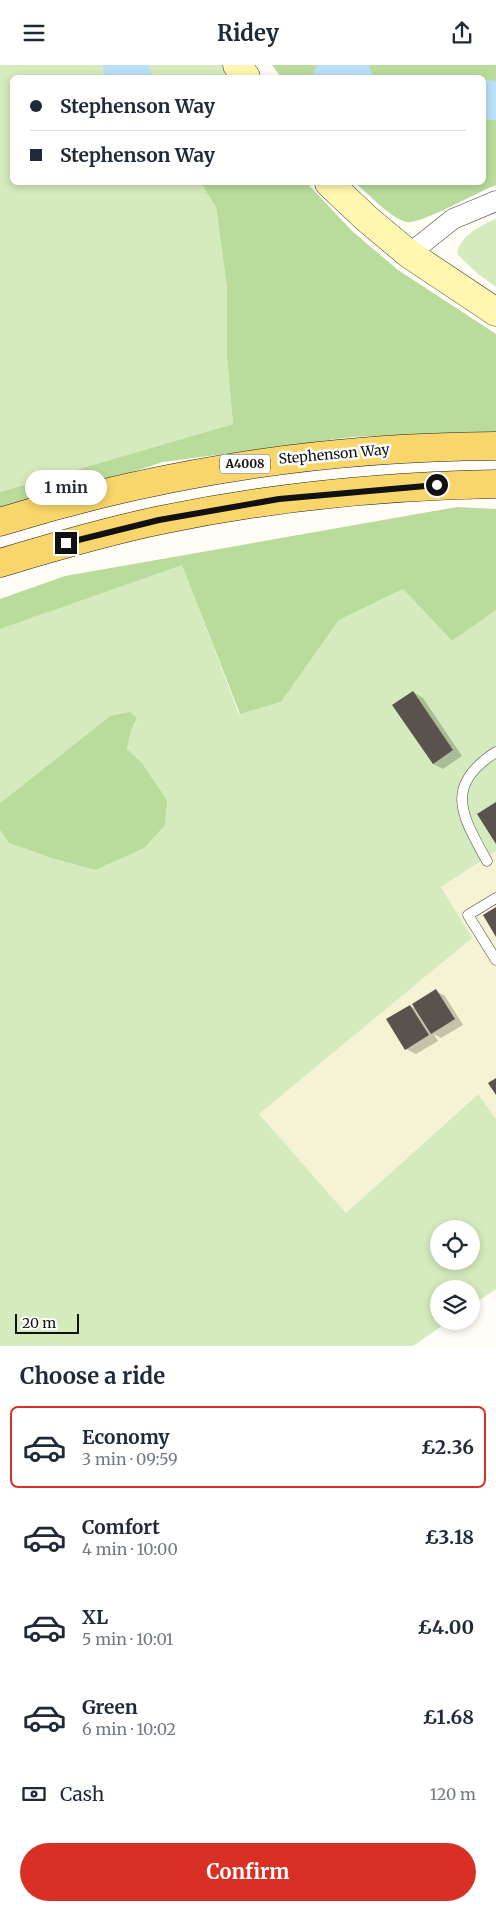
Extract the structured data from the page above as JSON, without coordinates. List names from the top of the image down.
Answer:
{
  "streets": {
    "main road": ["Stephenson Way", "A4008"]
  },
  "scale_bar": "20 m",
  "page": {
    "header": "Ridey",
    "banner": ["Stephenson Way", "Stephenson Way"],
    "bubble": "1 min",
    "scale": "20 m",
    "heading": "Choose a ride",
    "list": [
      {
        "name": "Economy",
        "note": "3 min · 09:59",
        "value": "£2.36"
      },
      {
        "name": "Comfort",
        "note": "4 min · 10:00",
        "value": "£3.18"
      },
      {
        "name": "XL",
        "note": "5 min · 10:01",
        "value": "£4.00"
      },
      {
        "name": "Green",
        "note": "6 min · 10:02",
        "value": "£1.68"
      }
    ],
    "pay": ["Cash", "120 m"],
    "buttons": "Confirm"
  }
}
